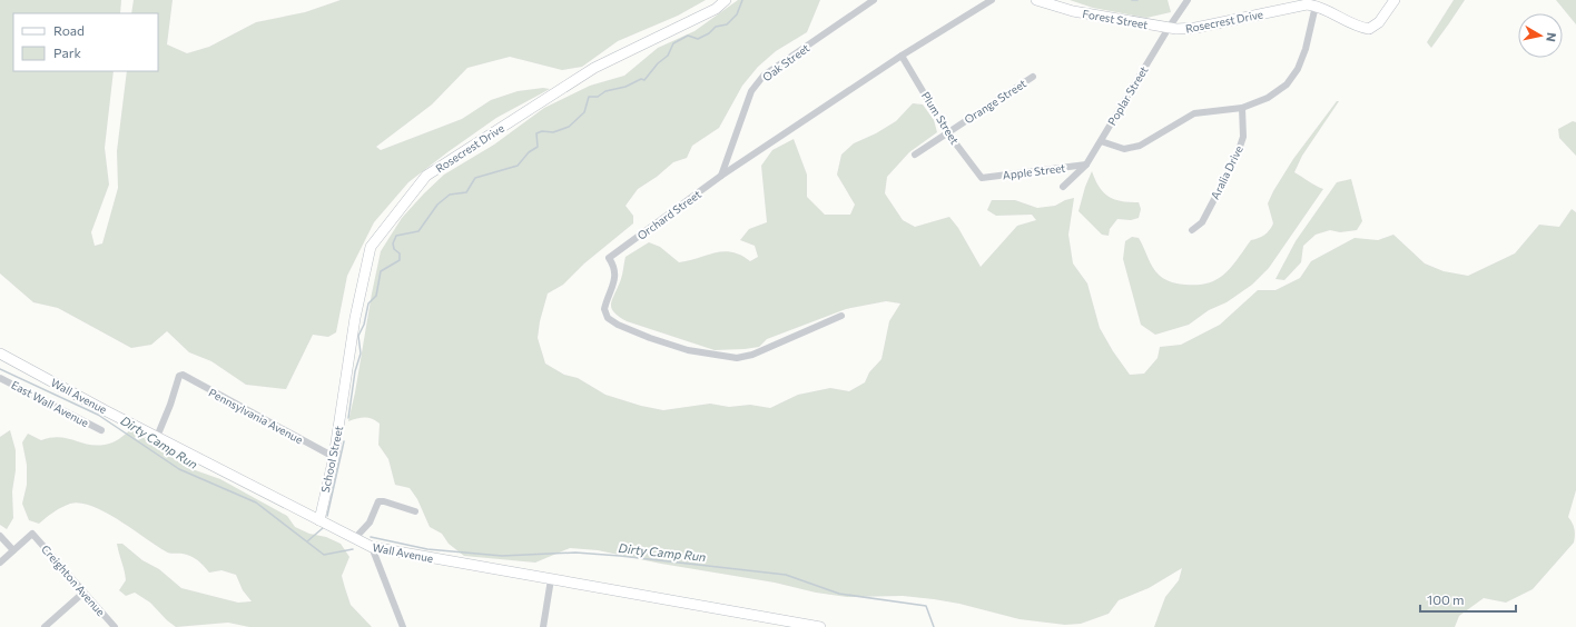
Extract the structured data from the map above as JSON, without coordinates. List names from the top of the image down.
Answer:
{
  "streets": {
    "street": [
      "Forest Street",
      "Rosecrest Drive",
      "Oak Street",
      "Poplar Street",
      "Orange Street",
      "Plum Street",
      "Apple Street",
      "Aralia Drive",
      "Orchard Street",
      "Wall Avenue",
      "East Wall Avenue",
      "Pennsylvania Avenue",
      "School Street",
      "Creighton Avenue"
    ]
  },
  "crossings": [
    ["Forest Street", "Rosecrest Drive"],
    ["Forest Street", "Poplar Street"],
    ["Rosecrest Drive", "Poplar Street"],
    ["Rosecrest Drive", "School Street"],
    ["Oak Street", "Orchard Street"],
    ["Poplar Street", "Apple Street"],
    ["Orange Street", "Plum Street"],
    ["Plum Street", "Apple Street"],
    ["Plum Street", "Orchard Street"],
    ["Wall Avenue", "Pennsylvania Avenue"],
    ["Wall Avenue", "School Street"],
    ["Pennsylvania Avenue", "School Street"]
  ],
  "water": ["Dirty Camp Run"],
  "legend": ["Road", "Park"],
  "scale_bar": "100 m",
  "north": "right"
}
